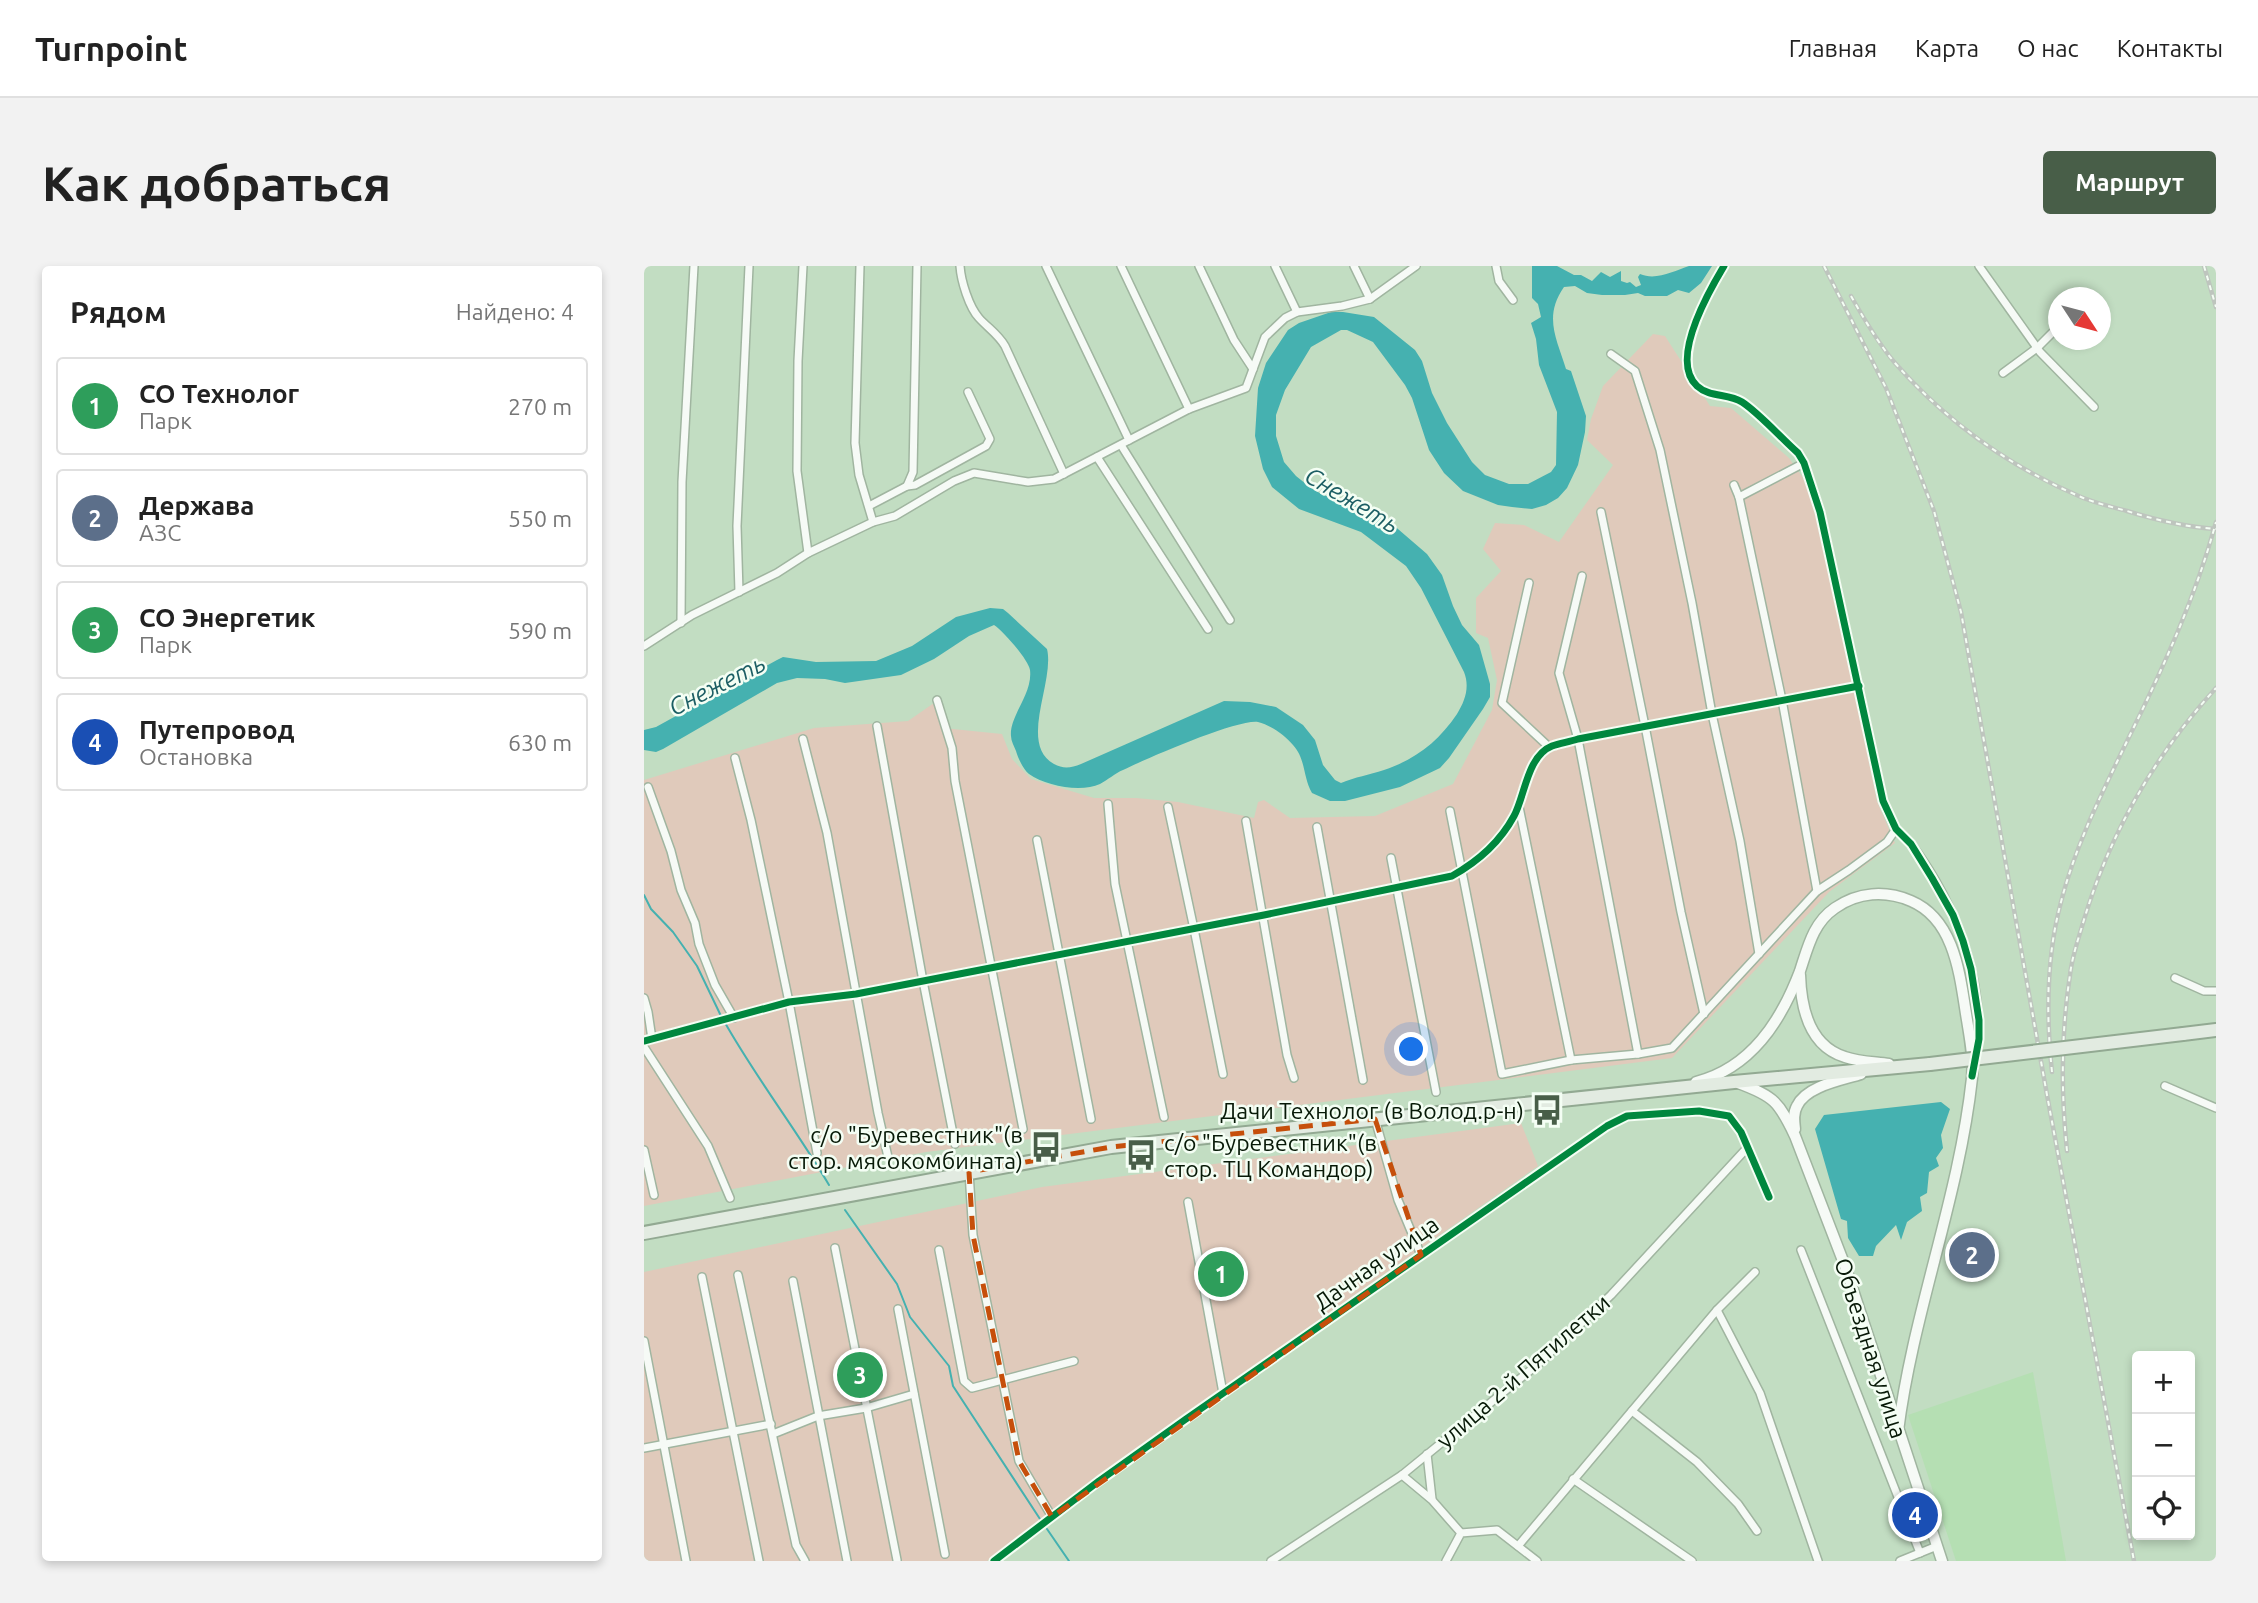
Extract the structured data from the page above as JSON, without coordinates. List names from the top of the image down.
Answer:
{
  "streets": {
    "street": ["Дачная улица", "Объездная улица", "улица 2-й Пятилетки"]
  },
  "crossings": [
    ["Дачная улица", "улица 2-й Пятилетки"]
  ],
  "water": ["Снежеть"],
  "places": {
    "bus stop": ["Дачи Технолог (в Волод.р-н)", "с/о \"Буревестник\"(в стор. мясокомбината)", "с/о \"Буревестник\"(в стор. ТЦ Командор)"]
  },
  "north": "bottom right",
  "page": {
    "header": "Turnpoint",
    "nav": [
      "Главная",
      "Карта",
      "О нас",
      "Контакты"
    ],
    "buttons": "Маршрут",
    "title": "Как добраться",
    "heading": ["Рядом", "Найдено: 4"],
    "list": [
      {
        "mark": "1",
        "name": "СО Технолог",
        "note": "Парк",
        "value": "270 m"
      },
      {
        "mark": "2",
        "name": "Держава",
        "note": "АЗС",
        "value": "550 m"
      },
      {
        "mark": "3",
        "name": "СО Энергетик",
        "note": "Парк",
        "value": "590 m"
      },
      {
        "mark": "4",
        "name": "Путепровод",
        "note": "Остановка",
        "value": "630 m"
      }
    ],
    "pins": [
      "2",
      "1",
      "3",
      "4"
    ],
    "map_buttons": ["+", "−"]
  }
}
